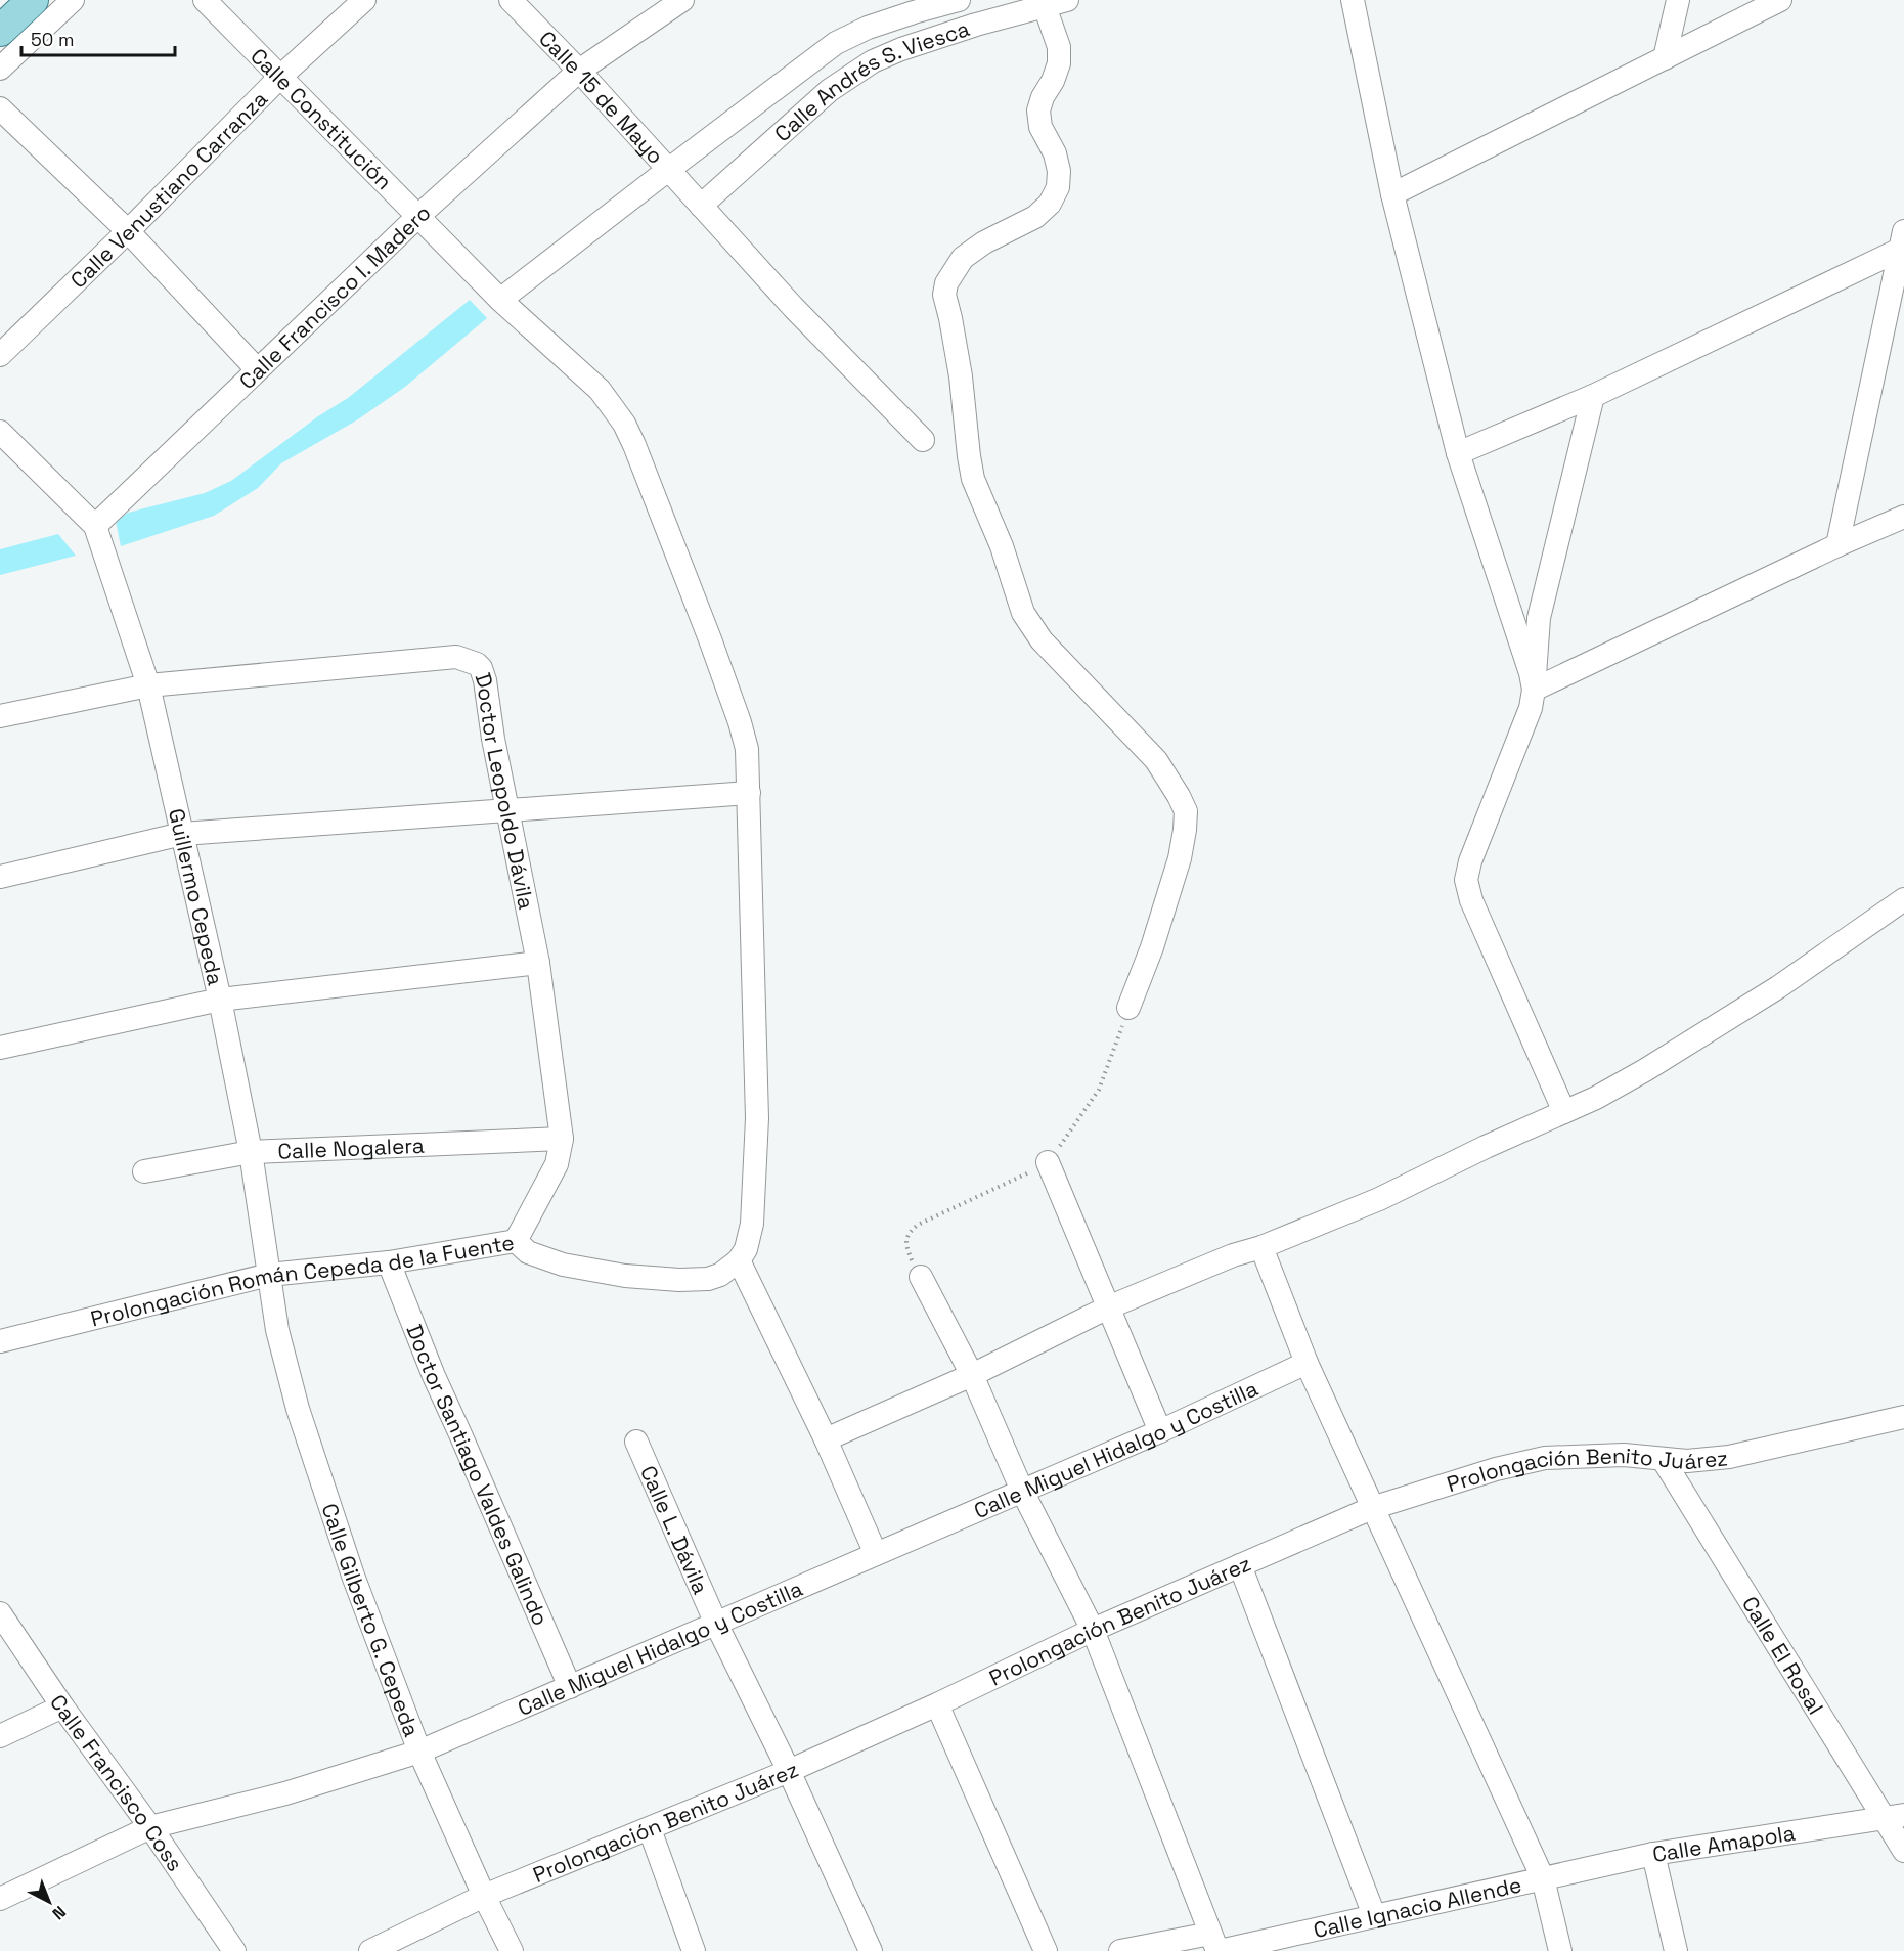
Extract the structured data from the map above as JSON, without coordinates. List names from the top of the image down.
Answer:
{
  "streets": {
    "street": [
      "Calle Andrés S. Viesca",
      "Calle 15 de Mayo",
      "Calle Constitución",
      "Calle Venustiano Carranza",
      "Calle Francisco I. Madero",
      "Doctor Leopoldo Dávila",
      "Guillermo Cepeda",
      "Calle Nogalera",
      "Prolongación Román Cepeda de la Fuente",
      "Calle Miguel Hidalgo y Costilla",
      "Prolongación Benito Juárez",
      "Doctor Santiago Valdes Galindo",
      "Calle L. Dávila",
      "Calle Gilberto G. Cepeda",
      "Calle El Rosal",
      "Calle Francisco Coss",
      "Calle Amapola",
      "Calle Ignacio Allende"
    ]
  },
  "crossings": [
    ["Calle Andrés S. Viesca", "Calle 15 de Mayo"],
    ["Calle 15 de Mayo", "Calle Francisco I. Madero"],
    ["Calle Constitución", "Calle Venustiano Carranza"],
    ["Calle Constitución", "Calle Francisco I. Madero"],
    ["Calle Constitución", "Prolongación Román Cepeda de la Fuente"],
    ["Calle Francisco I. Madero", "Guillermo Cepeda"],
    ["Doctor Leopoldo Dávila", "Guillermo Cepeda"],
    ["Doctor Leopoldo Dávila", "Calle Nogalera"],
    ["Doctor Leopoldo Dávila", "Prolongación Román Cepeda de la Fuente"],
    ["Guillermo Cepeda", "Calle Nogalera"],
    ["Guillermo Cepeda", "Prolongación Román Cepeda de la Fuente"],
    ["Guillermo Cepeda", "Calle Gilberto G. Cepeda"],
    ["Prolongación Román Cepeda de la Fuente", "Doctor Santiago Valdes Galindo"],
    ["Prolongación Román Cepeda de la Fuente", "Calle Gilberto G. Cepeda"],
    ["Calle Miguel Hidalgo y Costilla", "Doctor Santiago Valdes Galindo"],
    ["Calle Miguel Hidalgo y Costilla", "Calle L. Dávila"],
    ["Calle Miguel Hidalgo y Costilla", "Calle Gilberto G. Cepeda"],
    ["Calle Miguel Hidalgo y Costilla", "Calle Francisco Coss"],
    ["Prolongación Benito Juárez", "Calle L. Dávila"],
    ["Prolongación Benito Juárez", "Calle Gilberto G. Cepeda"],
    ["Prolongación Benito Juárez", "Calle El Rosal"],
    ["Calle El Rosal", "Calle Amapola"],
    ["Calle Amapola", "Calle Ignacio Allende"]
  ],
  "scale_bar": "50 m",
  "north": "bottom right"
}
